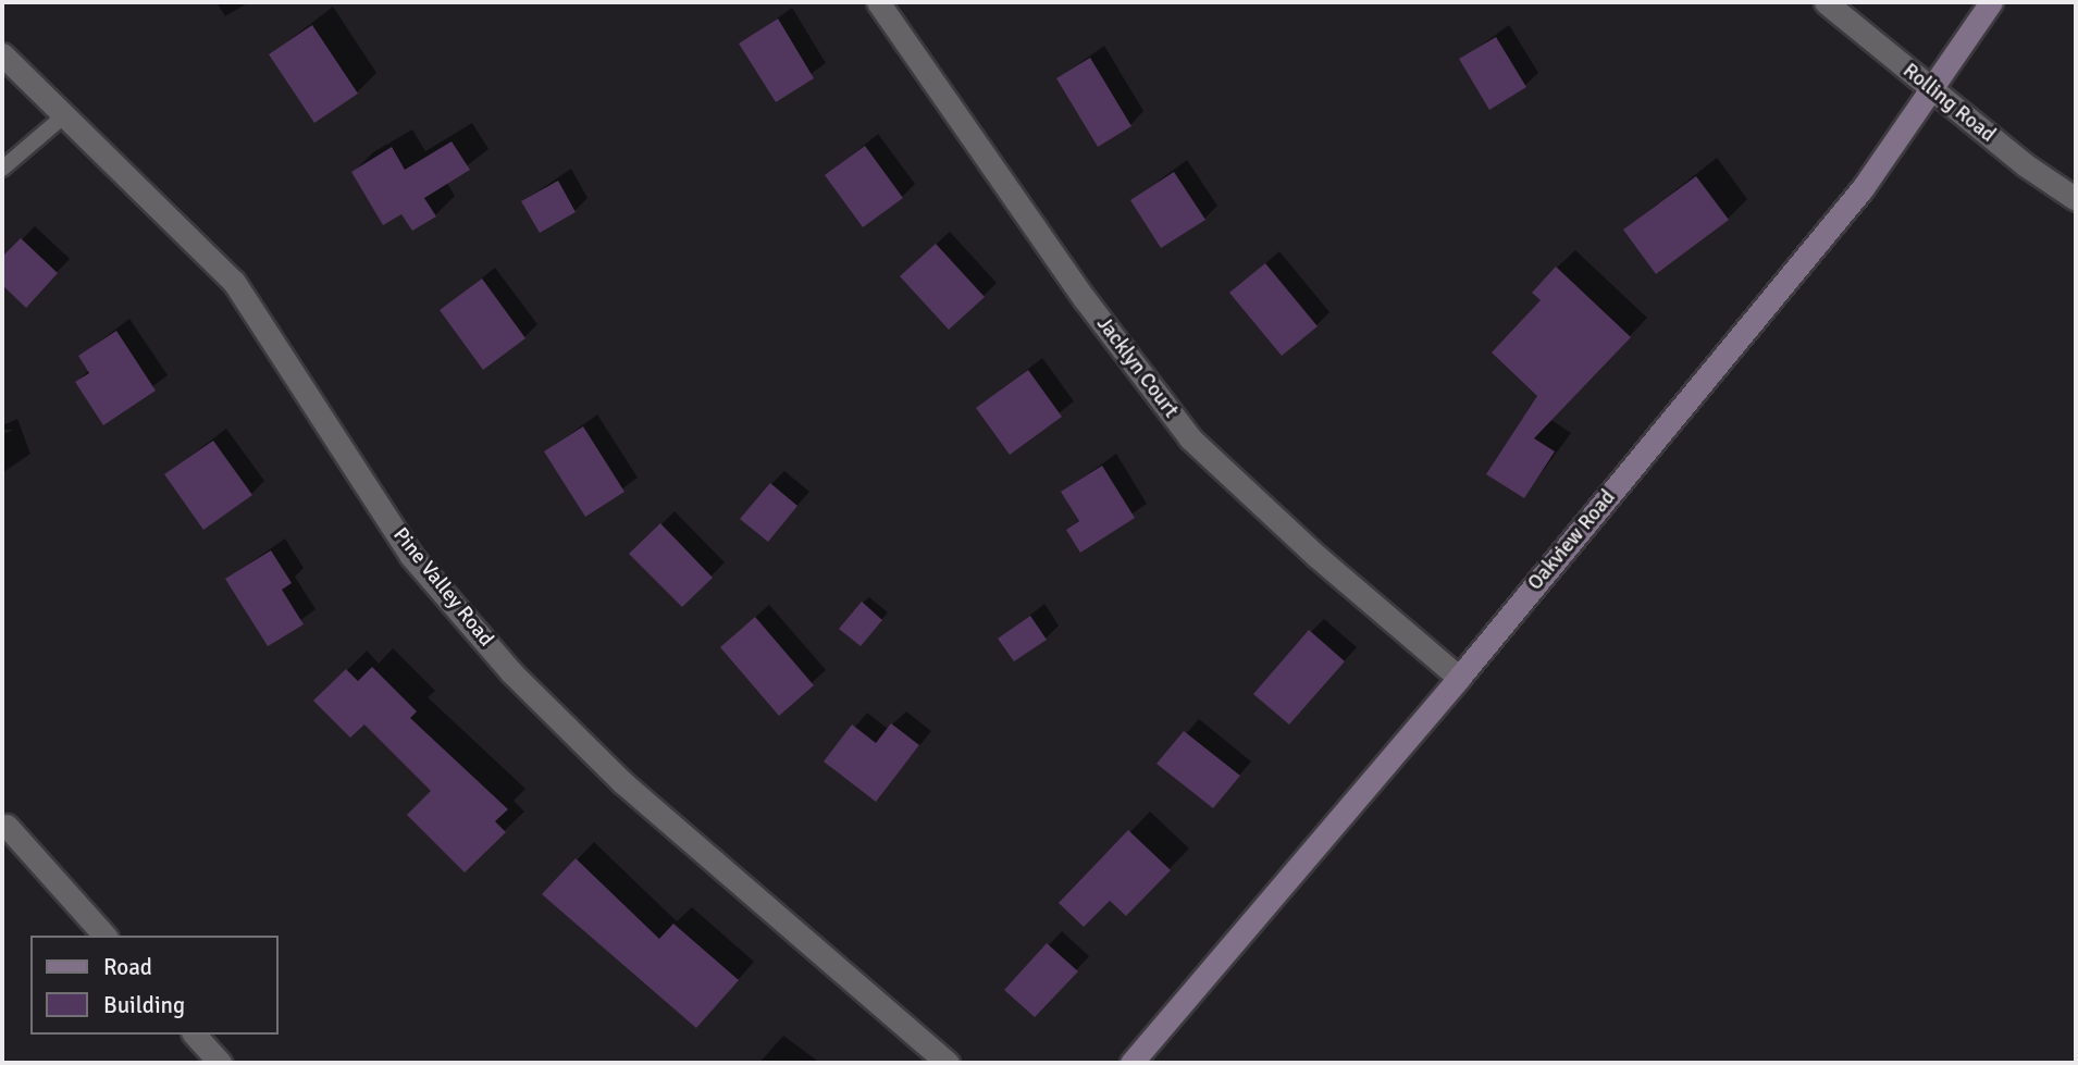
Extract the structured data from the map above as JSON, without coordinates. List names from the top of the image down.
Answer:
{
  "streets": {
    "street": [
      "Rolling Road",
      "Jacklyn Court",
      "Oakview Road",
      "Pine Valley Road"
    ]
  },
  "crossings": [
    ["Rolling Road", "Oakview Road"],
    ["Jacklyn Court", "Oakview Road"]
  ],
  "legend": ["Road", "Building"]
}
